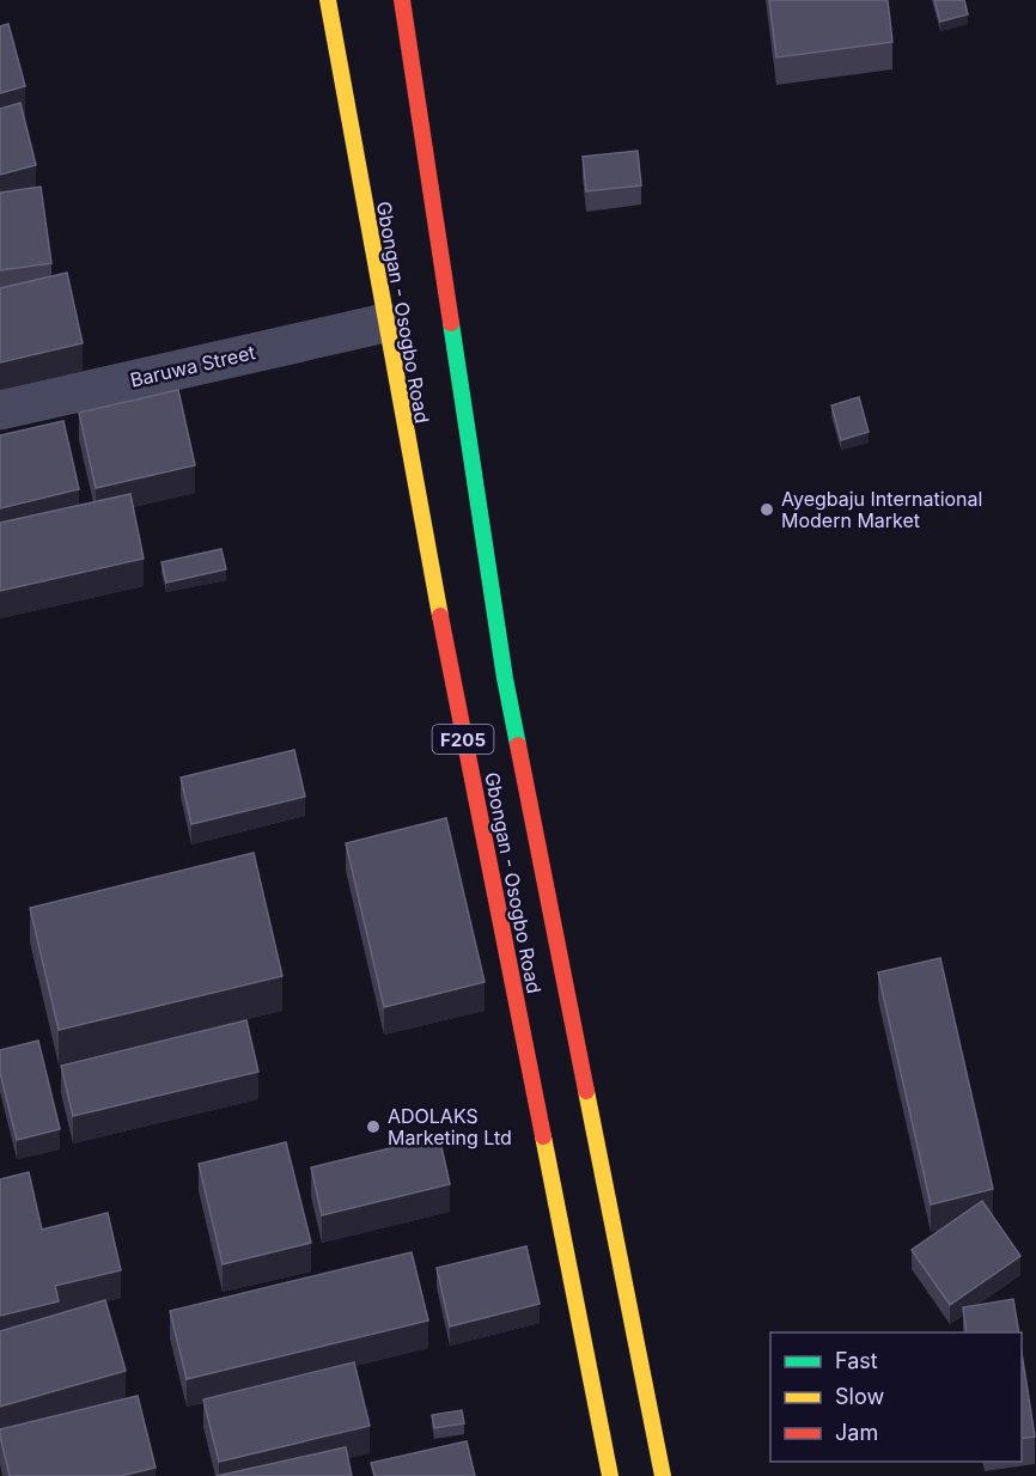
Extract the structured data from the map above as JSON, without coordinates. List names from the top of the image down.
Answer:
{
  "streets": {
    "main road": ["Gbongan - Osogbo Road", "F205"],
    "street": ["Baruwa Street"]
  },
  "crossings": [
    ["Gbongan - Osogbo Road", "Baruwa Street"]
  ],
  "places": ["Ayegbaju International Modern Market", "ADOLAKS Marketing Ltd"],
  "legend": ["Fast", "Slow", "Jam"]
}
